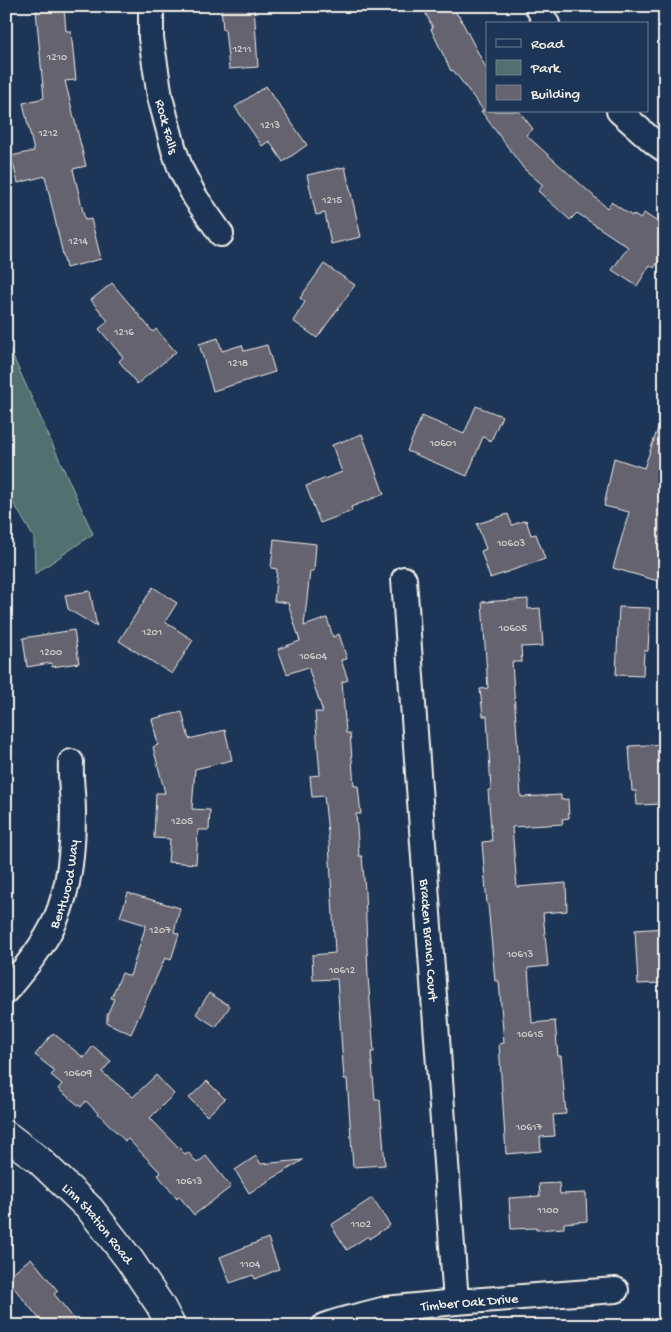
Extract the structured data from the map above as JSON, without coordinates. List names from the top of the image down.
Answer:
{
  "streets": {
    "street": [
      "Rock Falls",
      "Bentwood Way",
      "Bracken Branch Court",
      "Linn Station Road",
      "Timber Oak Drive"
    ]
  },
  "crossings": [
    ["Bracken Branch Court", "Timber Oak Drive"]
  ],
  "house_numbers": [
    "1211",
    "1210",
    "1213",
    "1212",
    "1215",
    "1214",
    "1216",
    "1218",
    "10601",
    "10603",
    "10605",
    "1201",
    "1200",
    "10604",
    "1205",
    "1207",
    "10613",
    "10612",
    "10615",
    "10609",
    "10617",
    "10613",
    "1100",
    "1102",
    "1104"
  ],
  "legend": ["Road", "Park", "Building"]
}
